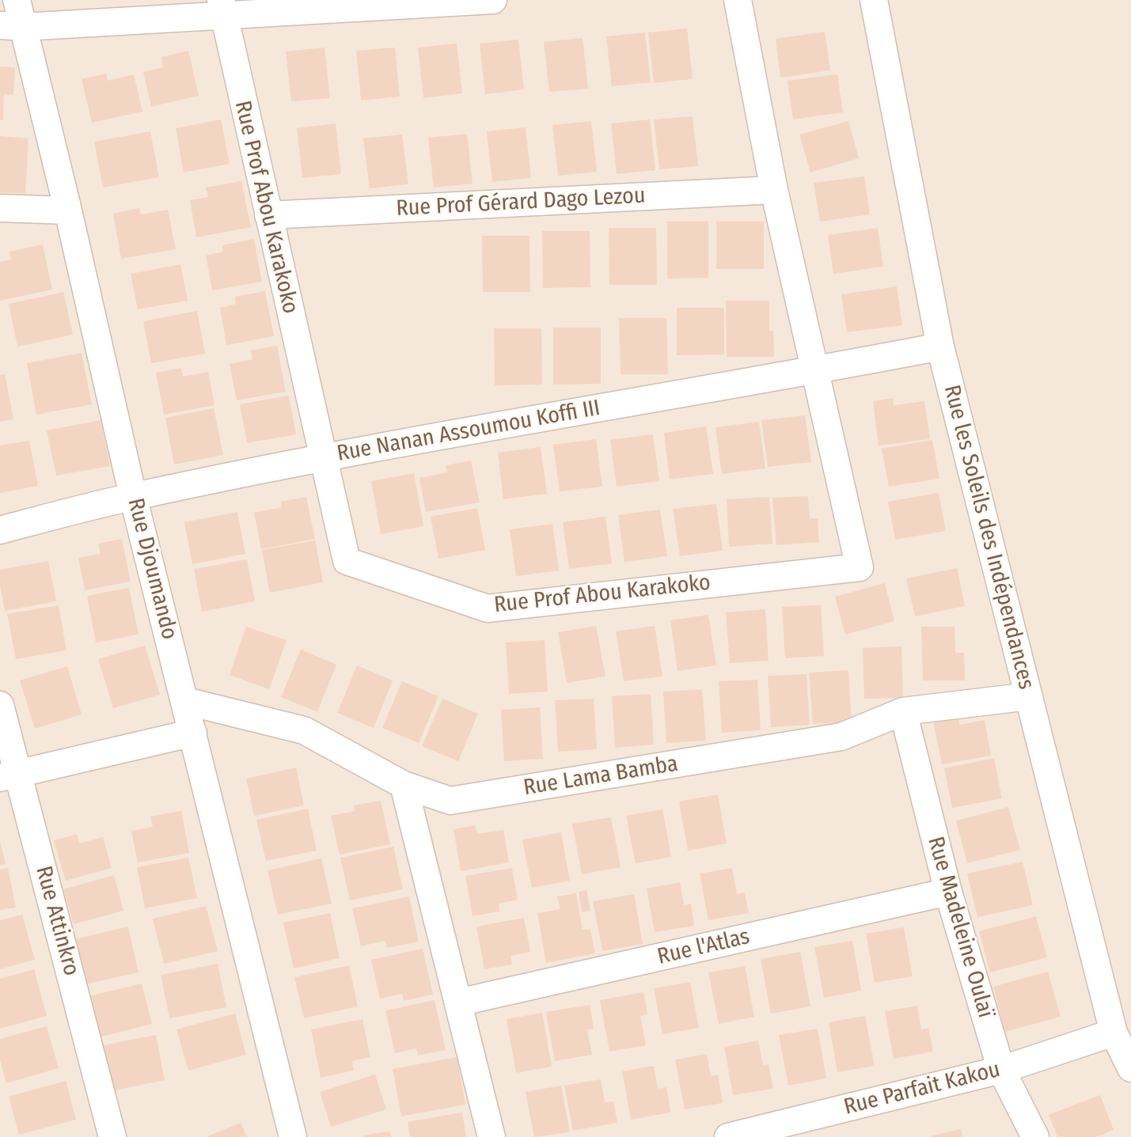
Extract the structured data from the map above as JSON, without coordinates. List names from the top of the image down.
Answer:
{
  "streets": {
    "street": [
      "Rue Prof Gérard Dago Lezou",
      "Rue Prof Abou Karakoko",
      "Rue Nanan Assoumou Koffi III",
      "Rue les Soleils des Indépendances",
      "Rue Djoumando",
      "Rue Lama Bamba",
      "Rue Attinkro",
      "Rue Madeleine Oulaï",
      "Rue l'Atlas",
      "Rue Parfait Kakou"
    ]
  },
  "crossings": [
    ["Rue Prof Gérard Dago Lezou", "Rue Prof Abou Karakoko"],
    ["Rue Prof Abou Karakoko", "Rue Nanan Assoumou Koffi III"],
    ["Rue Nanan Assoumou Koffi III", "Rue les Soleils des Indépendances"],
    ["Rue Nanan Assoumou Koffi III", "Rue Djoumando"],
    ["Rue les Soleils des Indépendances", "Rue Lama Bamba"],
    ["Rue les Soleils des Indépendances", "Rue Parfait Kakou"],
    ["Rue Djoumando", "Rue Lama Bamba"],
    ["Rue Lama Bamba", "Rue Madeleine Oulaï"],
    ["Rue Madeleine Oulaï", "Rue l'Atlas"],
    ["Rue Madeleine Oulaï", "Rue Parfait Kakou"]
  ]
}
